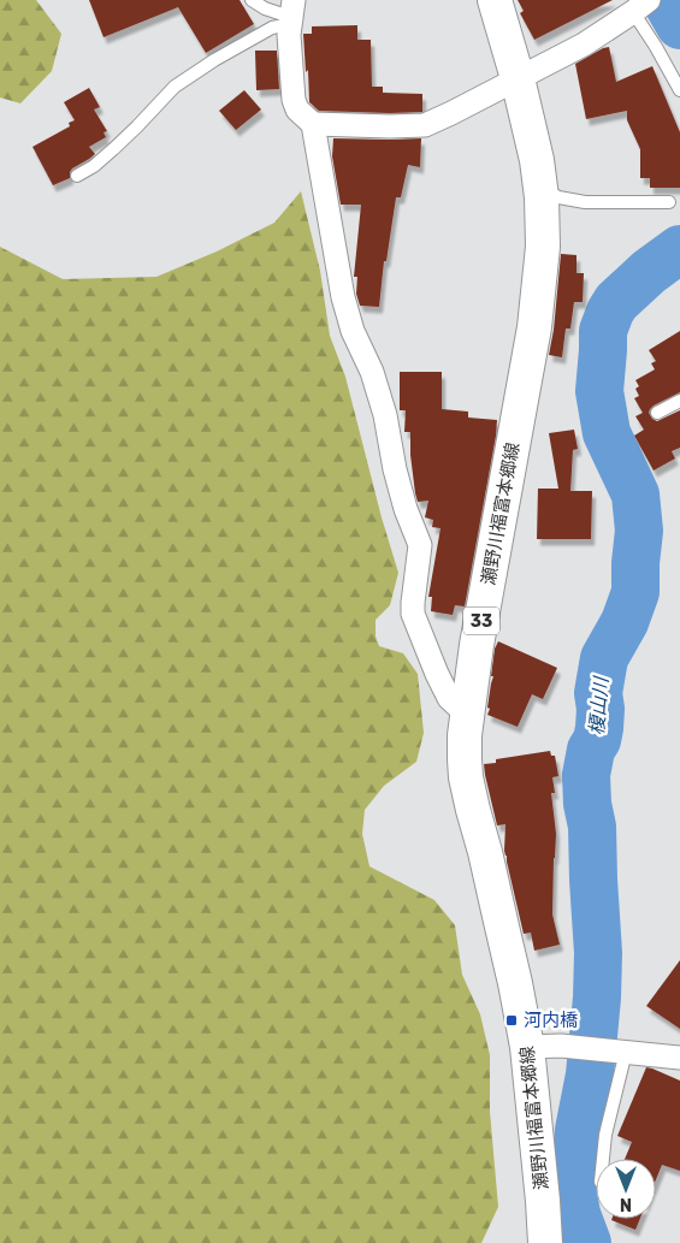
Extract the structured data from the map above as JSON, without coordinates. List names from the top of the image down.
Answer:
{
  "streets": {
    "main road": ["瀬野川福富本郷線", "33"]
  },
  "water": ["榎山川"],
  "places": {
    "transit": ["河内橋"]
  },
  "north": "bottom"
}
